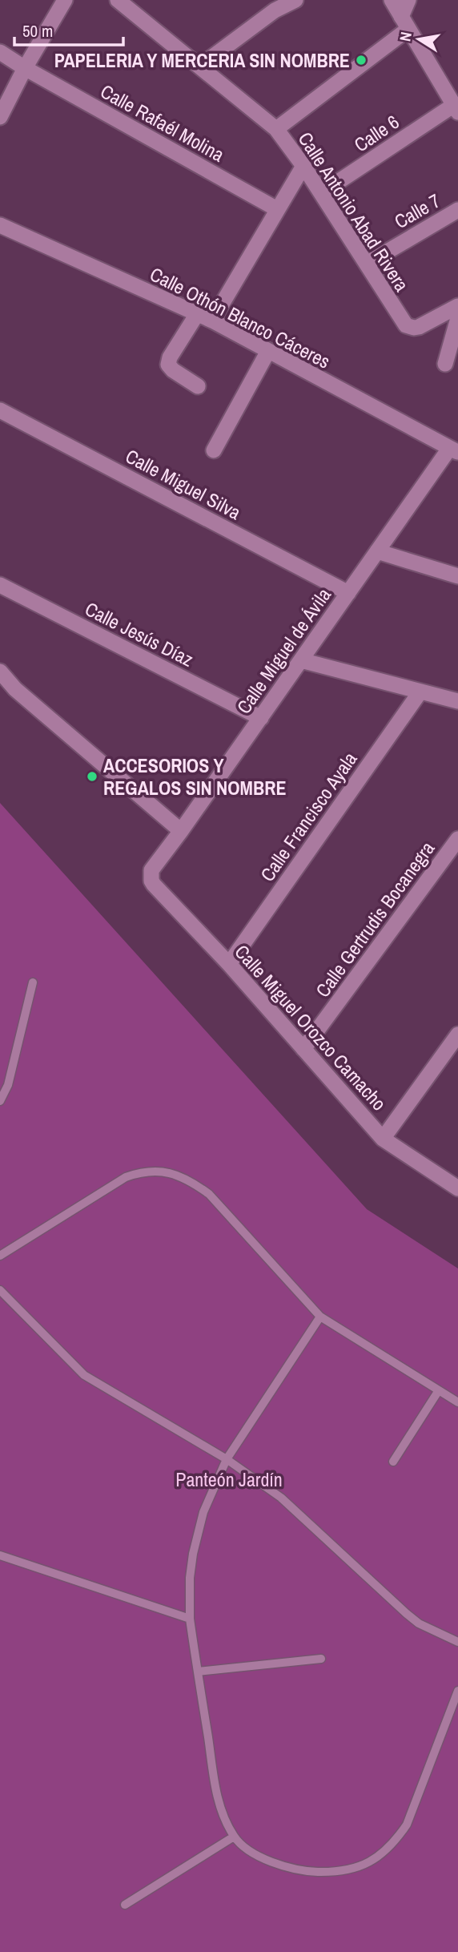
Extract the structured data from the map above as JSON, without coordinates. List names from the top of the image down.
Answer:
{
  "streets": {
    "street": [
      "Calle Rafaél Molina",
      "Calle 6",
      "Calle 7",
      "Calle Antonio Abad Rivera",
      "Calle Othón Blanco Cáceres",
      "Calle Miguel Silva",
      "Calle Jesús Díaz",
      "Calle Miguel de Ávila",
      "Calle Francisco Ayala",
      "Calle Gertrudis Bocanegra",
      "Calle Miguel Orozco Camacho"
    ]
  },
  "crossings": [
    ["Calle 6", "Calle Antonio Abad Rivera"],
    ["Calle 7", "Calle Antonio Abad Rivera"],
    ["Calle Othón Blanco Cáceres", "Calle Miguel de Ávila"],
    ["Calle Miguel Silva", "Calle Miguel de Ávila"],
    ["Calle Jesús Díaz", "Calle Miguel de Ávila"],
    ["Calle Miguel de Ávila", "Calle Miguel Orozco Camacho"],
    ["Calle Francisco Ayala", "Calle Miguel Orozco Camacho"],
    ["Calle Gertrudis Bocanegra", "Calle Miguel Orozco Camacho"]
  ],
  "parks": ["Panteón Jardín"],
  "places": ["PAPELERIA Y MERCERIA SIN NOMBRE", "ACCESORIOS Y REGALOS SIN NOMBRE"],
  "scale_bar": "50 m",
  "north": "left"
}
